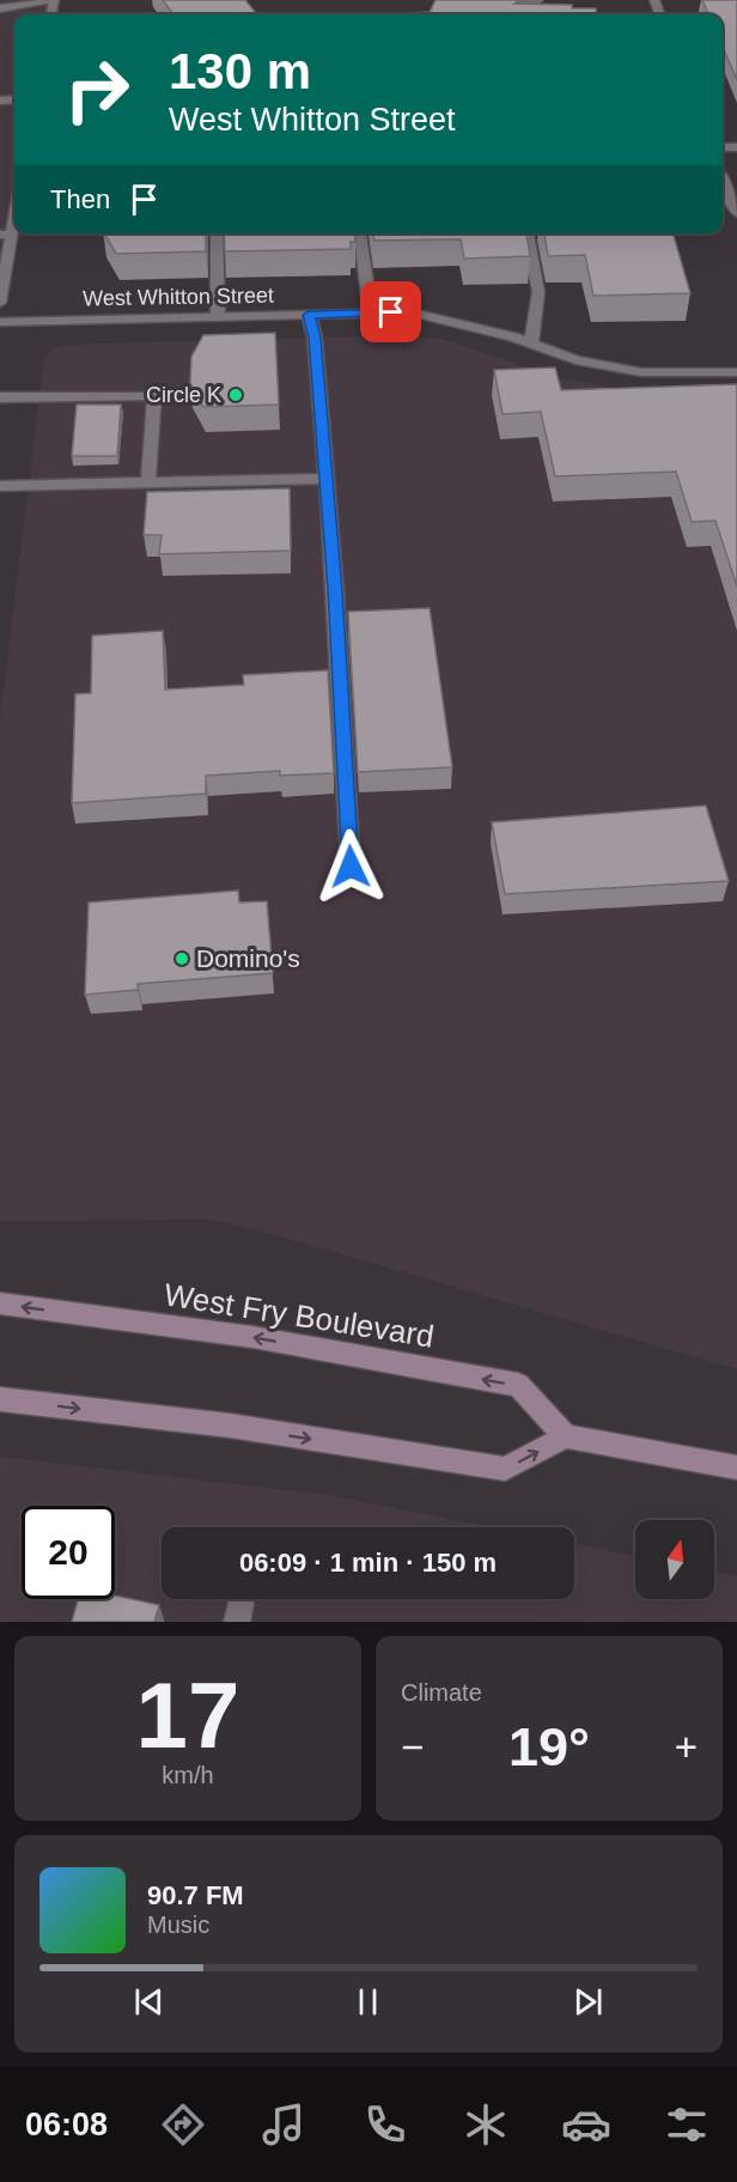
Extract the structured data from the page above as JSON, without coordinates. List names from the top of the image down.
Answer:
{
  "streets": {
    "main road": ["West Fry Boulevard"],
    "street": ["West Whitton Street"]
  },
  "places": ["Circle K", "Domino's"],
  "north": "top",
  "page": {
    "turn": ["130 m", "West Whitton Street"],
    "then": "Then",
    "limit": "20",
    "trip": "06:09 · 1 min · 150 m",
    "tile": [
      ["17", "km/h"],
      "Climate"
    ],
    "heat": ["−", "19°", "+"],
    "song": ["90.7 FM", "Music"],
    "tabs": "06:08"
  }
}
